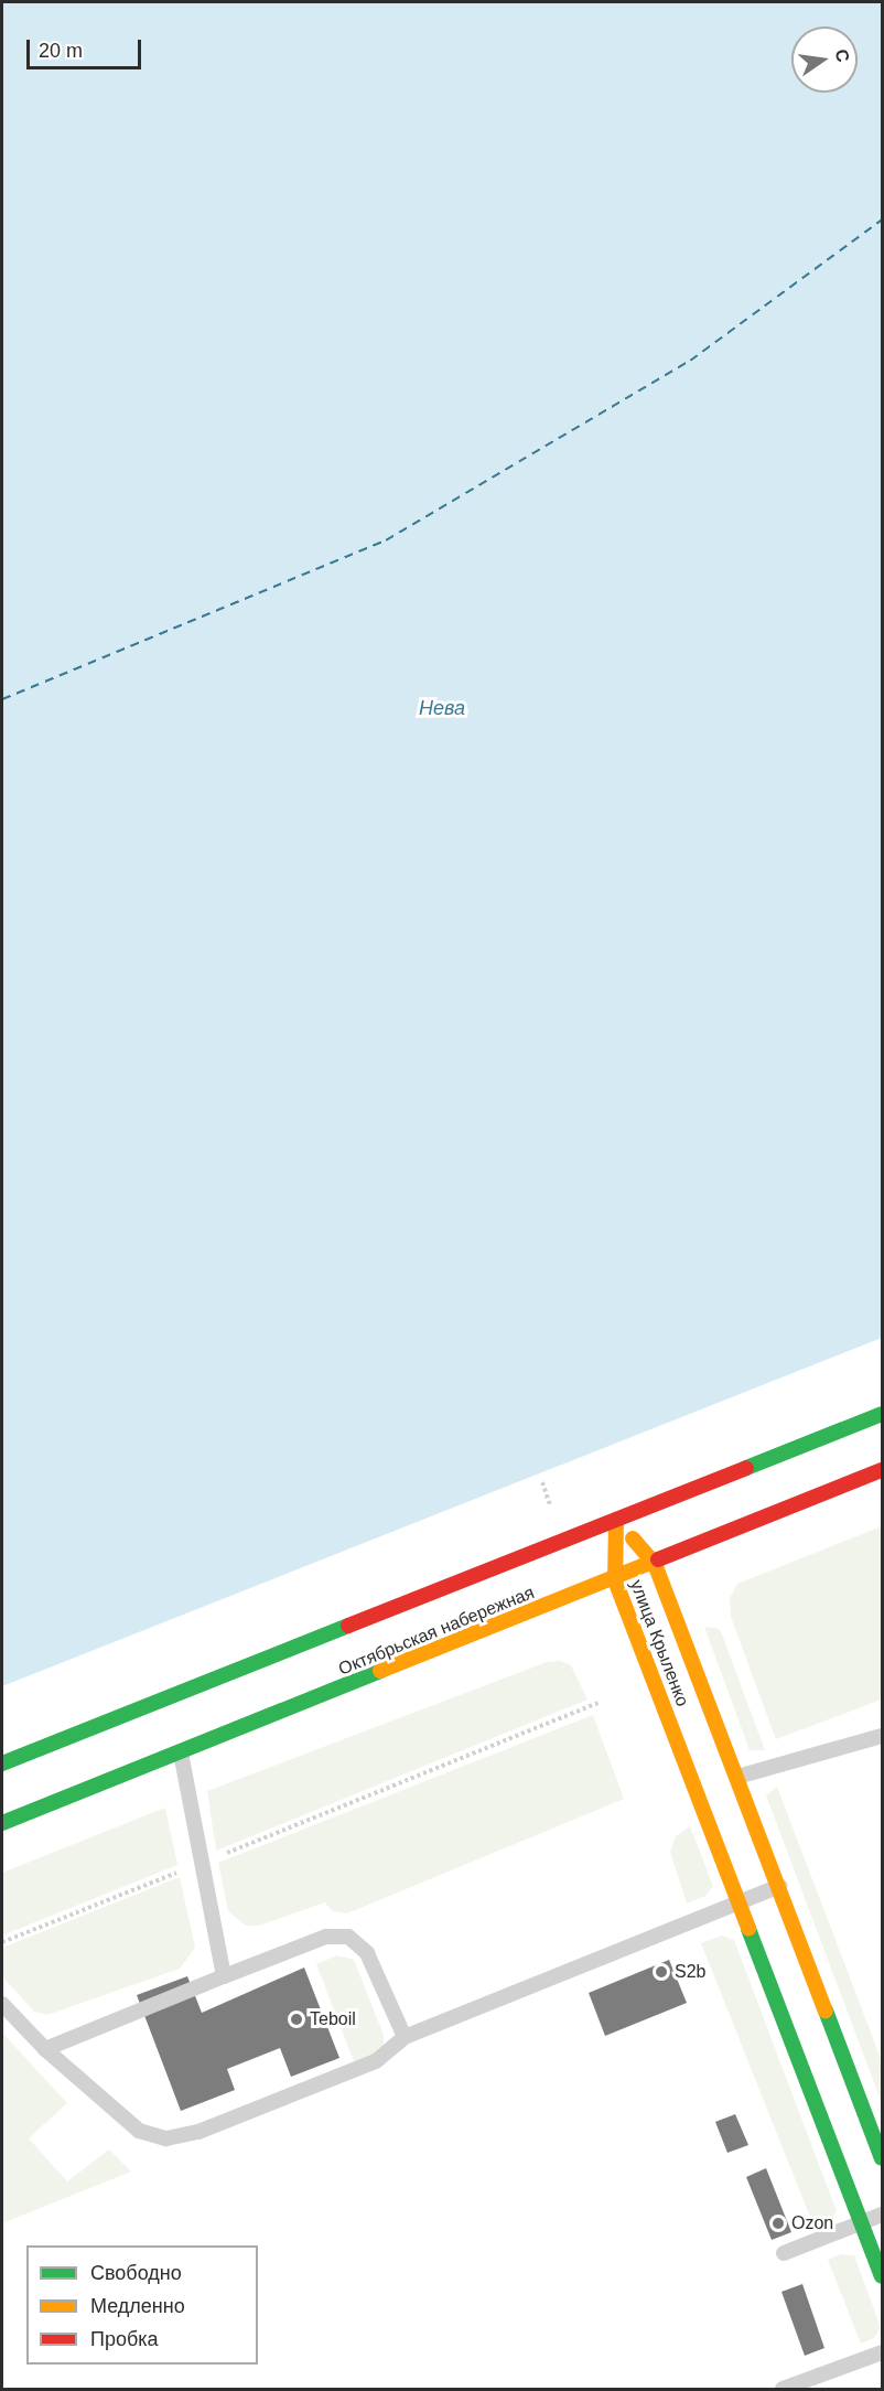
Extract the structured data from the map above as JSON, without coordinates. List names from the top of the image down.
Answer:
{
  "streets": {
    "main road": ["Октябрьская набережная", "улица Крыленко"]
  },
  "crossings": [
    ["Октябрьская набережная", "улица Крыленко"]
  ],
  "water": ["Нева"],
  "places": ["S2b", "Teboil", "Ozon"],
  "legend": ["Свободно", "Медленно", "Пробка"],
  "scale_bar": "20 m",
  "north": "right"
}
